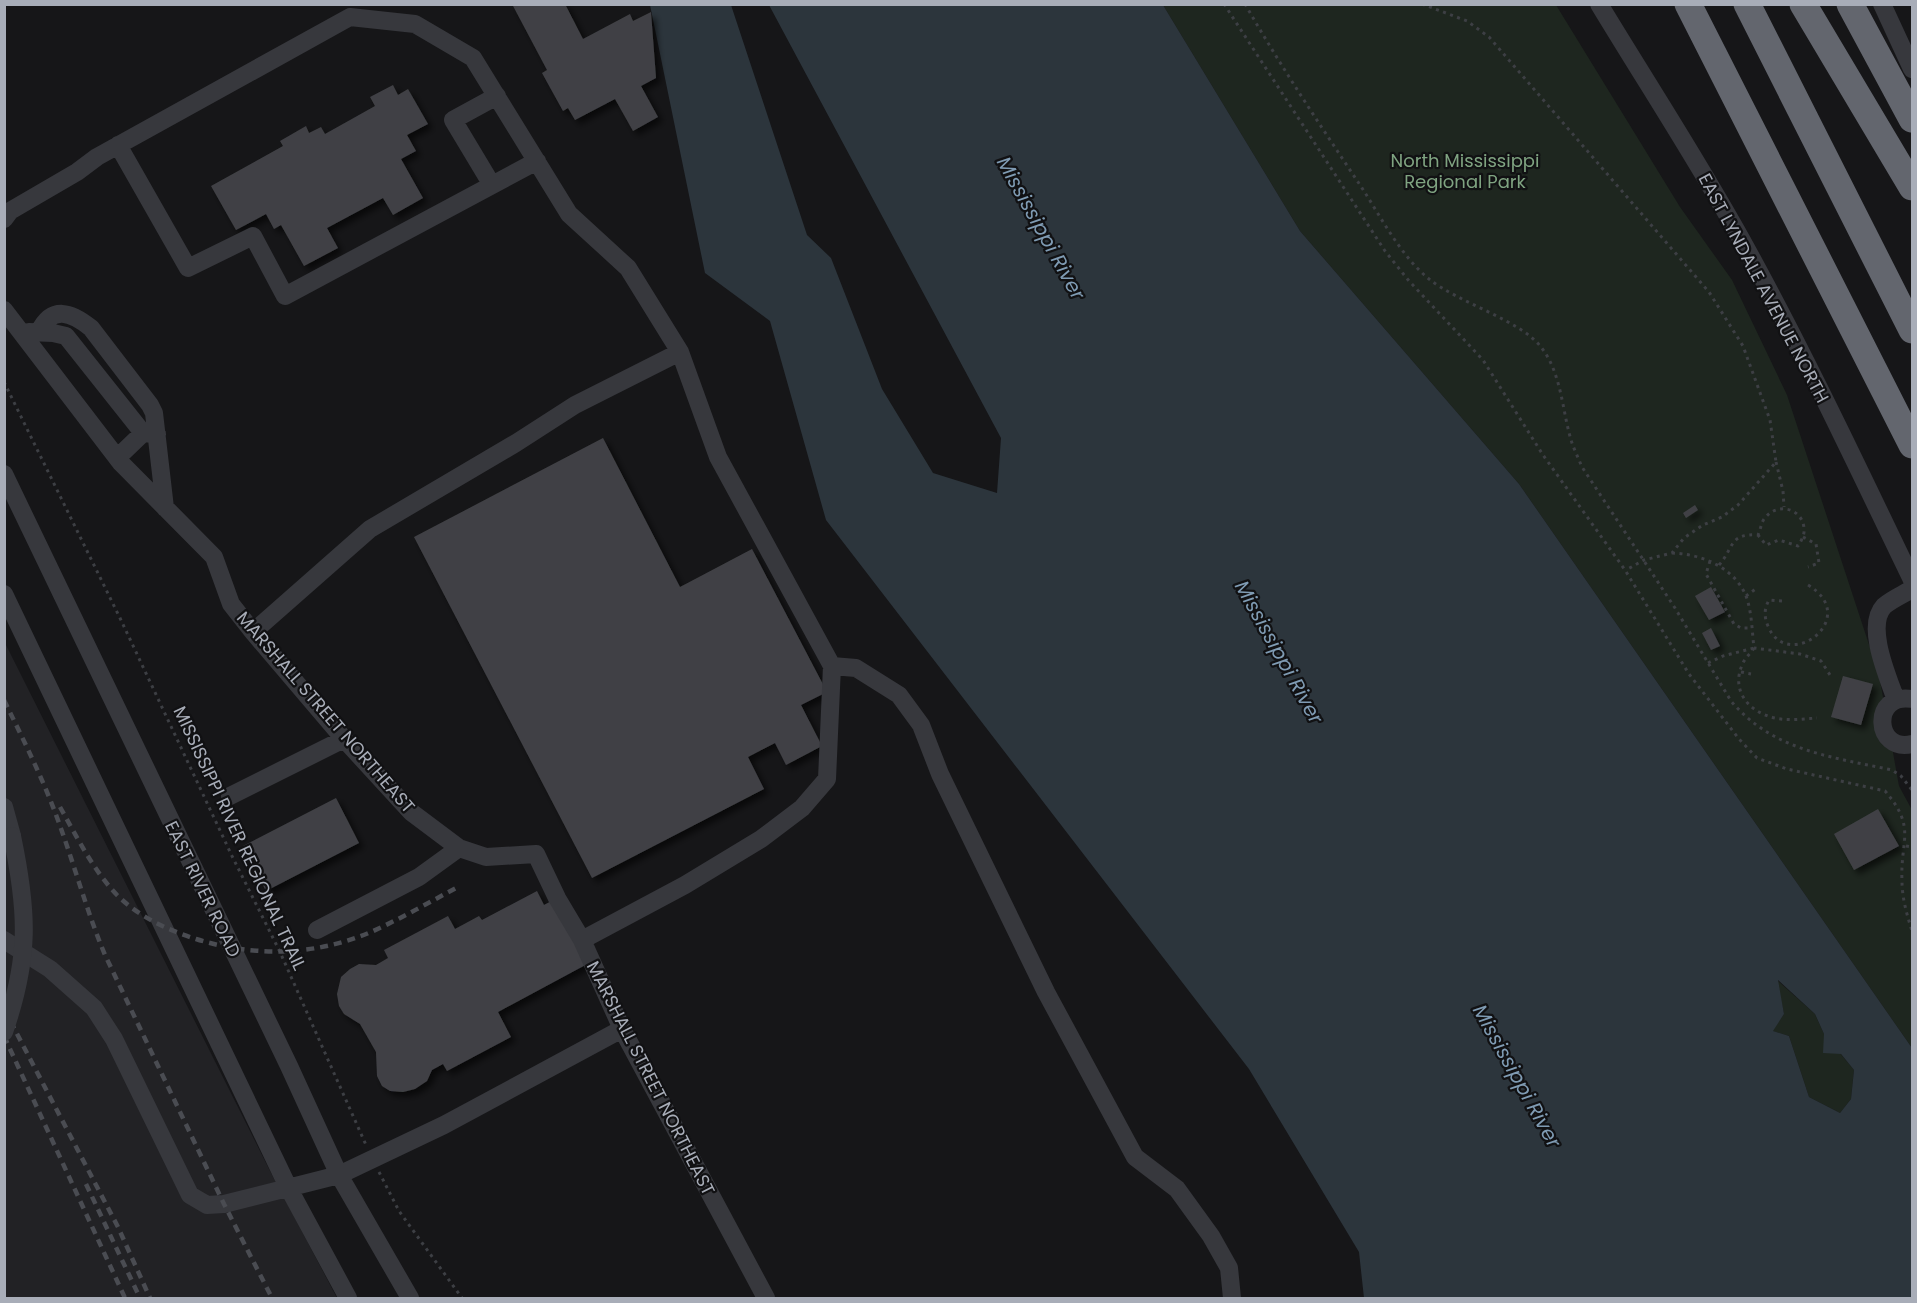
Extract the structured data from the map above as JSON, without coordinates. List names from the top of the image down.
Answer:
{
  "streets": {
    "street": ["EAST LYNDALE AVENUE NORTH", "MARSHALL STREET NORTHEAST", "EAST RIVER ROAD"],
    "path": ["MISSISSIPPI RIVER REGIONAL TRAIL"]
  },
  "water": ["Mississippi River"],
  "parks": ["North Mississippi Regional Park"]
}
